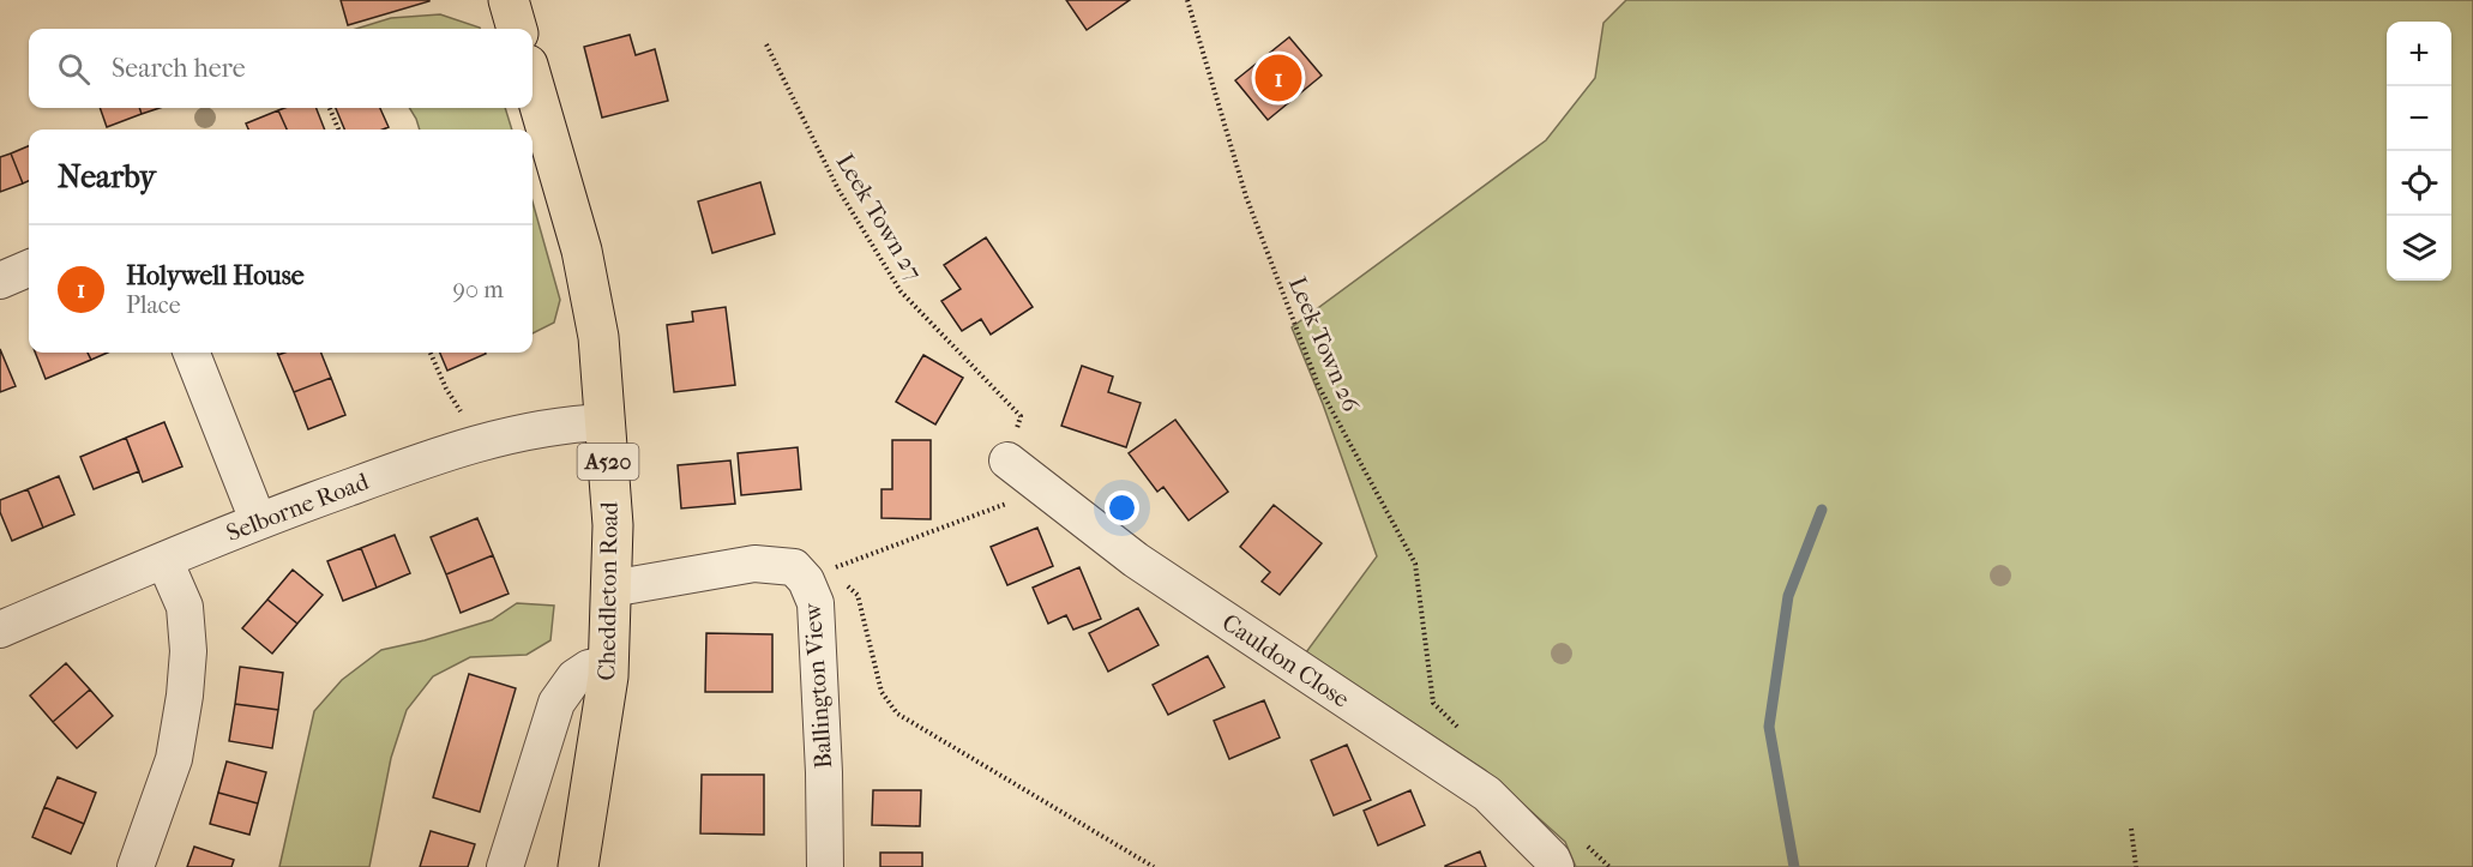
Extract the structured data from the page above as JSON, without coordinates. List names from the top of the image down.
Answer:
{
  "streets": {
    "highway": ["A520", "Cheddleton Road"],
    "street": ["Selborne Road", "Cauldon Close", "Ballington View"],
    "path": ["Leek Town 27", "Leek Town 26"]
  },
  "crossings": [
    ["Leek Town 27", "Cauldon Close"],
    ["Selborne Road", "Cheddleton Road"],
    ["Cheddleton Road", "Ballington View"]
  ],
  "page": {
    "map_buttons": ["+", "−"],
    "search": "Search here",
    "pins": "1",
    "heading": "Nearby",
    "list": [
      {
        "mark": "1",
        "name": "Holywell House",
        "note": "Place",
        "value": "90 m"
      }
    ]
  }
}
